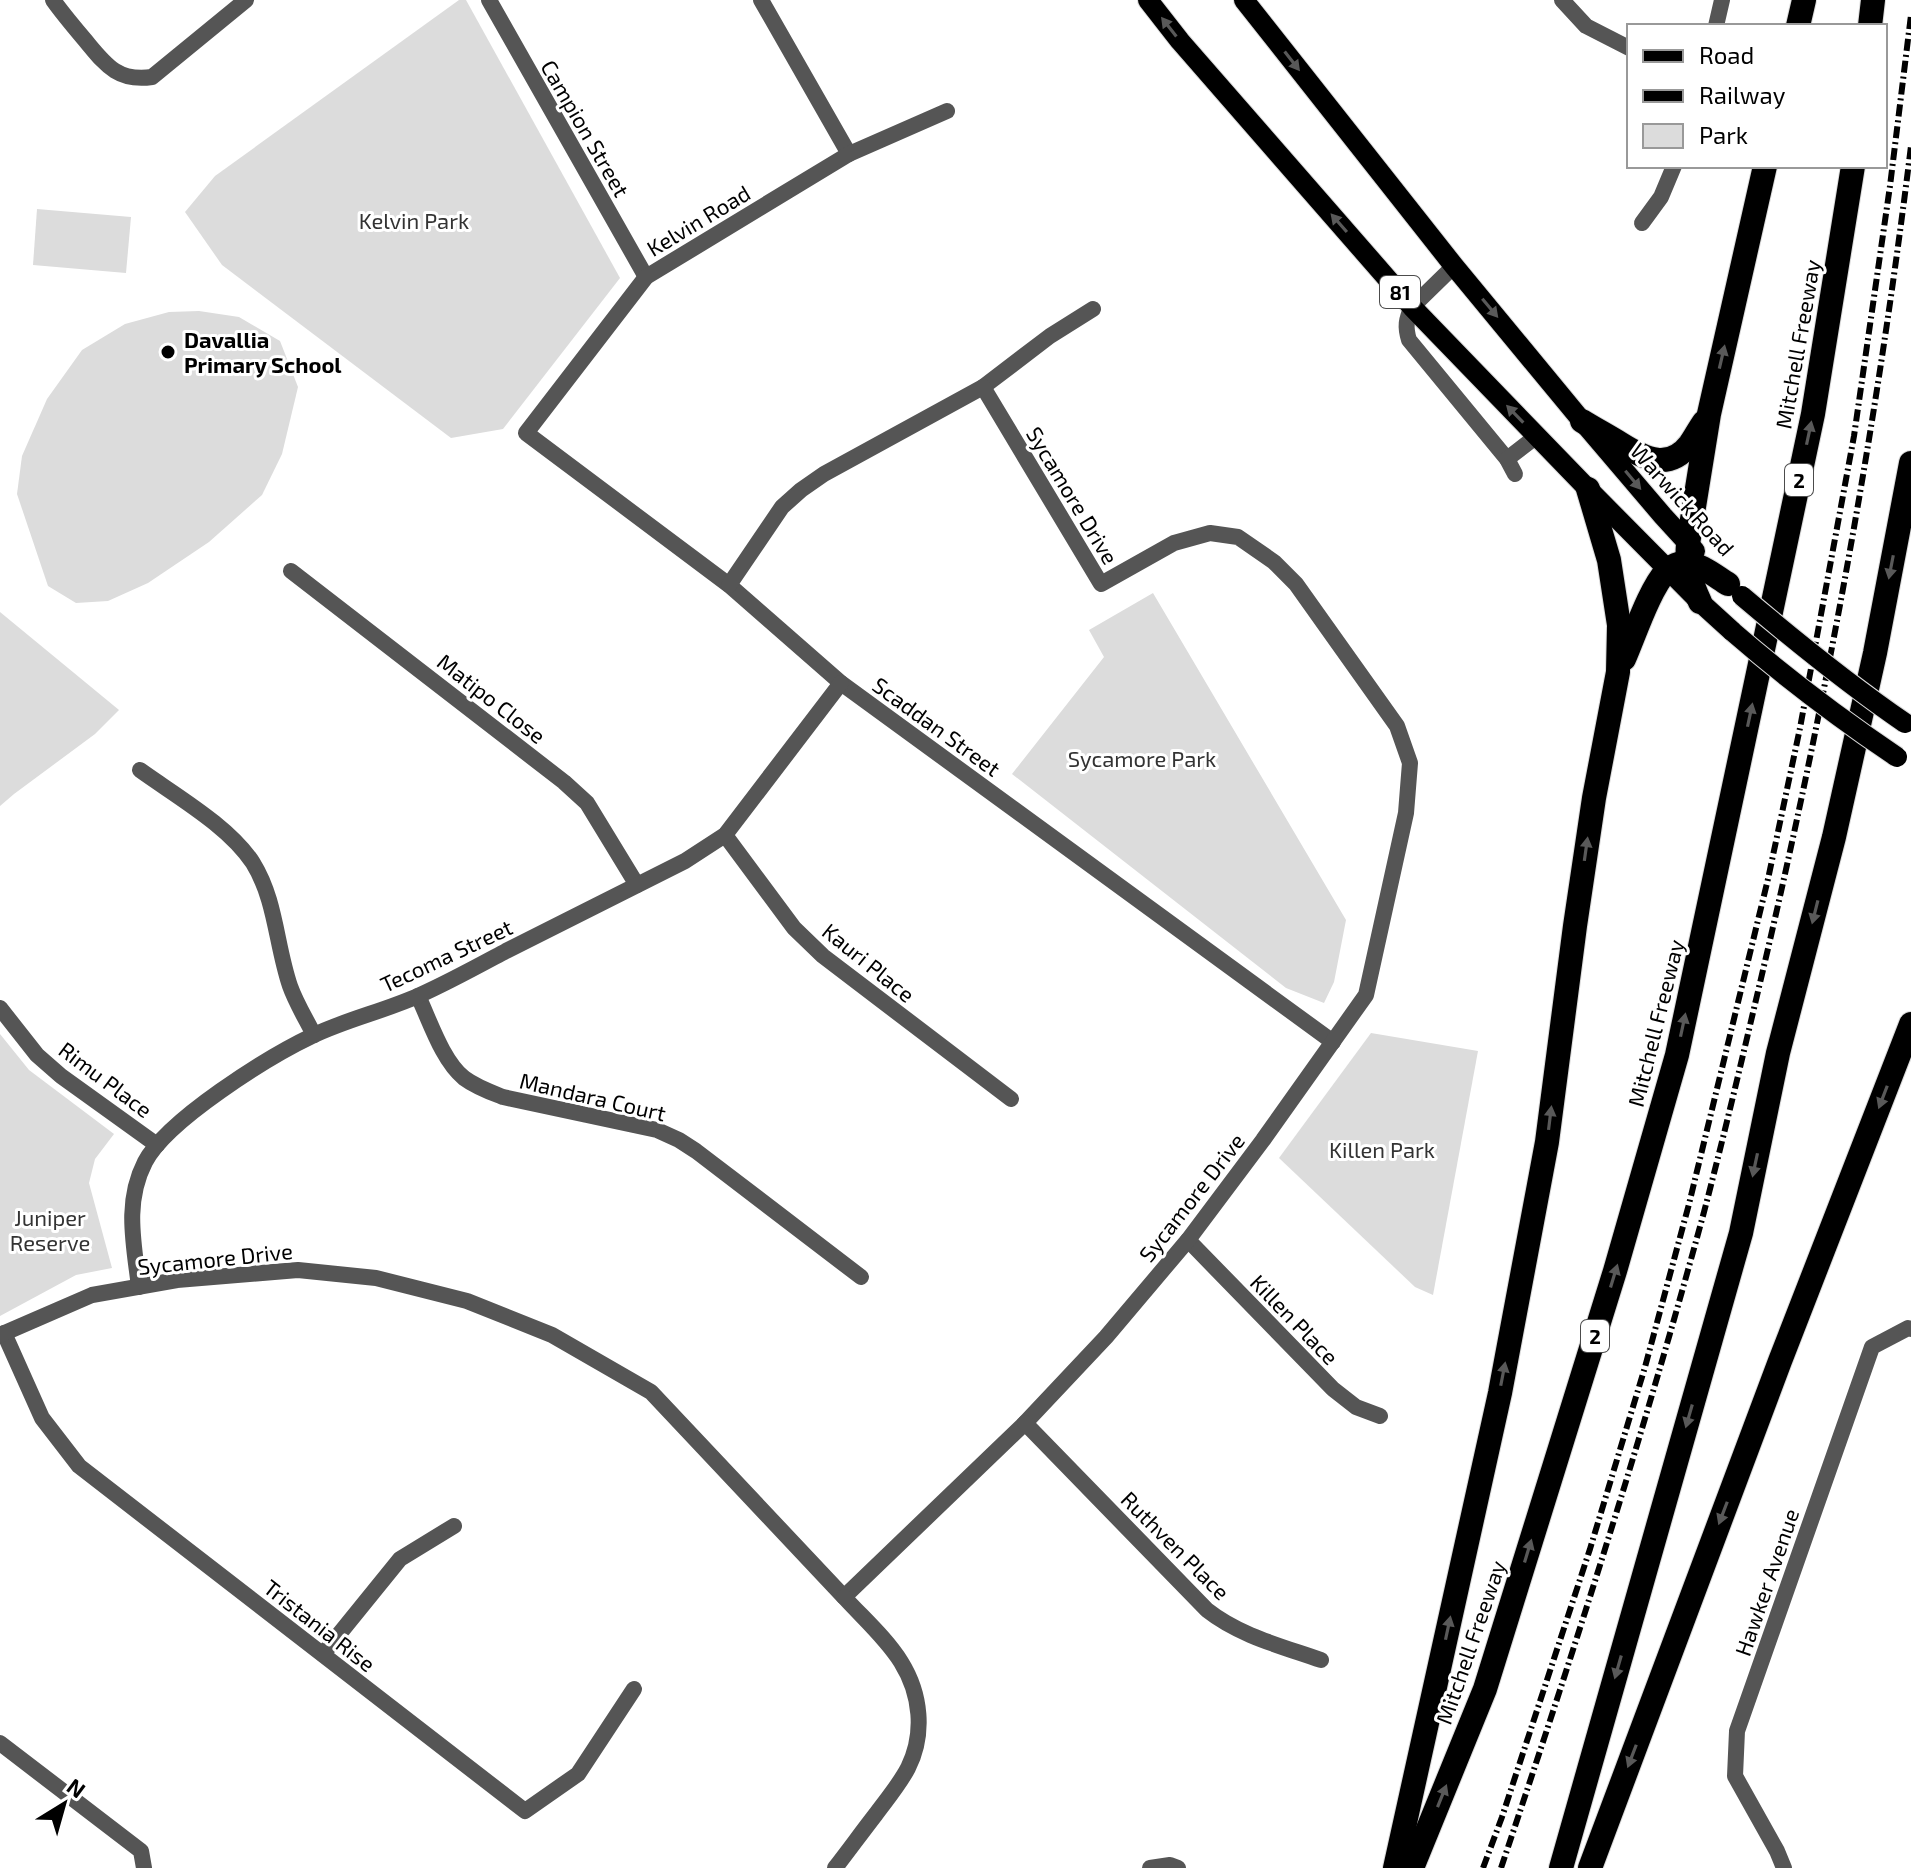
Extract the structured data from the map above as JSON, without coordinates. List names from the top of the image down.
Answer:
{
  "streets": {
    "highway": ["Mitchell Freeway", "2"],
    "main road": ["81", "Warwick Road"],
    "street": [
      "Campion Street",
      "Kelvin Road",
      "Sycamore Drive",
      "Matipo Close",
      "Scaddan Street",
      "Tecoma Street",
      "Kauri Place",
      "Rimu Place",
      "Mandara Court",
      "Killen Place",
      "Ruthven Place",
      "Hawker Avenue",
      "Tristania Rise"
    ]
  },
  "crossings": [
    ["Campion Street", "Kelvin Road"],
    ["Kelvin Road", "Scaddan Street"],
    ["81", "Warwick Road"],
    ["Sycamore Drive", "Scaddan Street"],
    ["Sycamore Drive", "Tecoma Street"],
    ["Sycamore Drive", "Killen Place"],
    ["Sycamore Drive", "Ruthven Place"],
    ["Sycamore Drive", "Tristania Rise"],
    ["Matipo Close", "Tecoma Street"],
    ["Scaddan Street", "Tecoma Street"],
    ["Tecoma Street", "Kauri Place"],
    ["Tecoma Street", "Rimu Place"],
    ["Tecoma Street", "Mandara Court"]
  ],
  "parks": [
    "Kelvin Park",
    "Sycamore Park",
    "Killen Park",
    "Juniper Reserve"
  ],
  "places": ["Davallia Primary School"],
  "legend": ["Road", "Railway", "Park"],
  "north": "top right"
}
